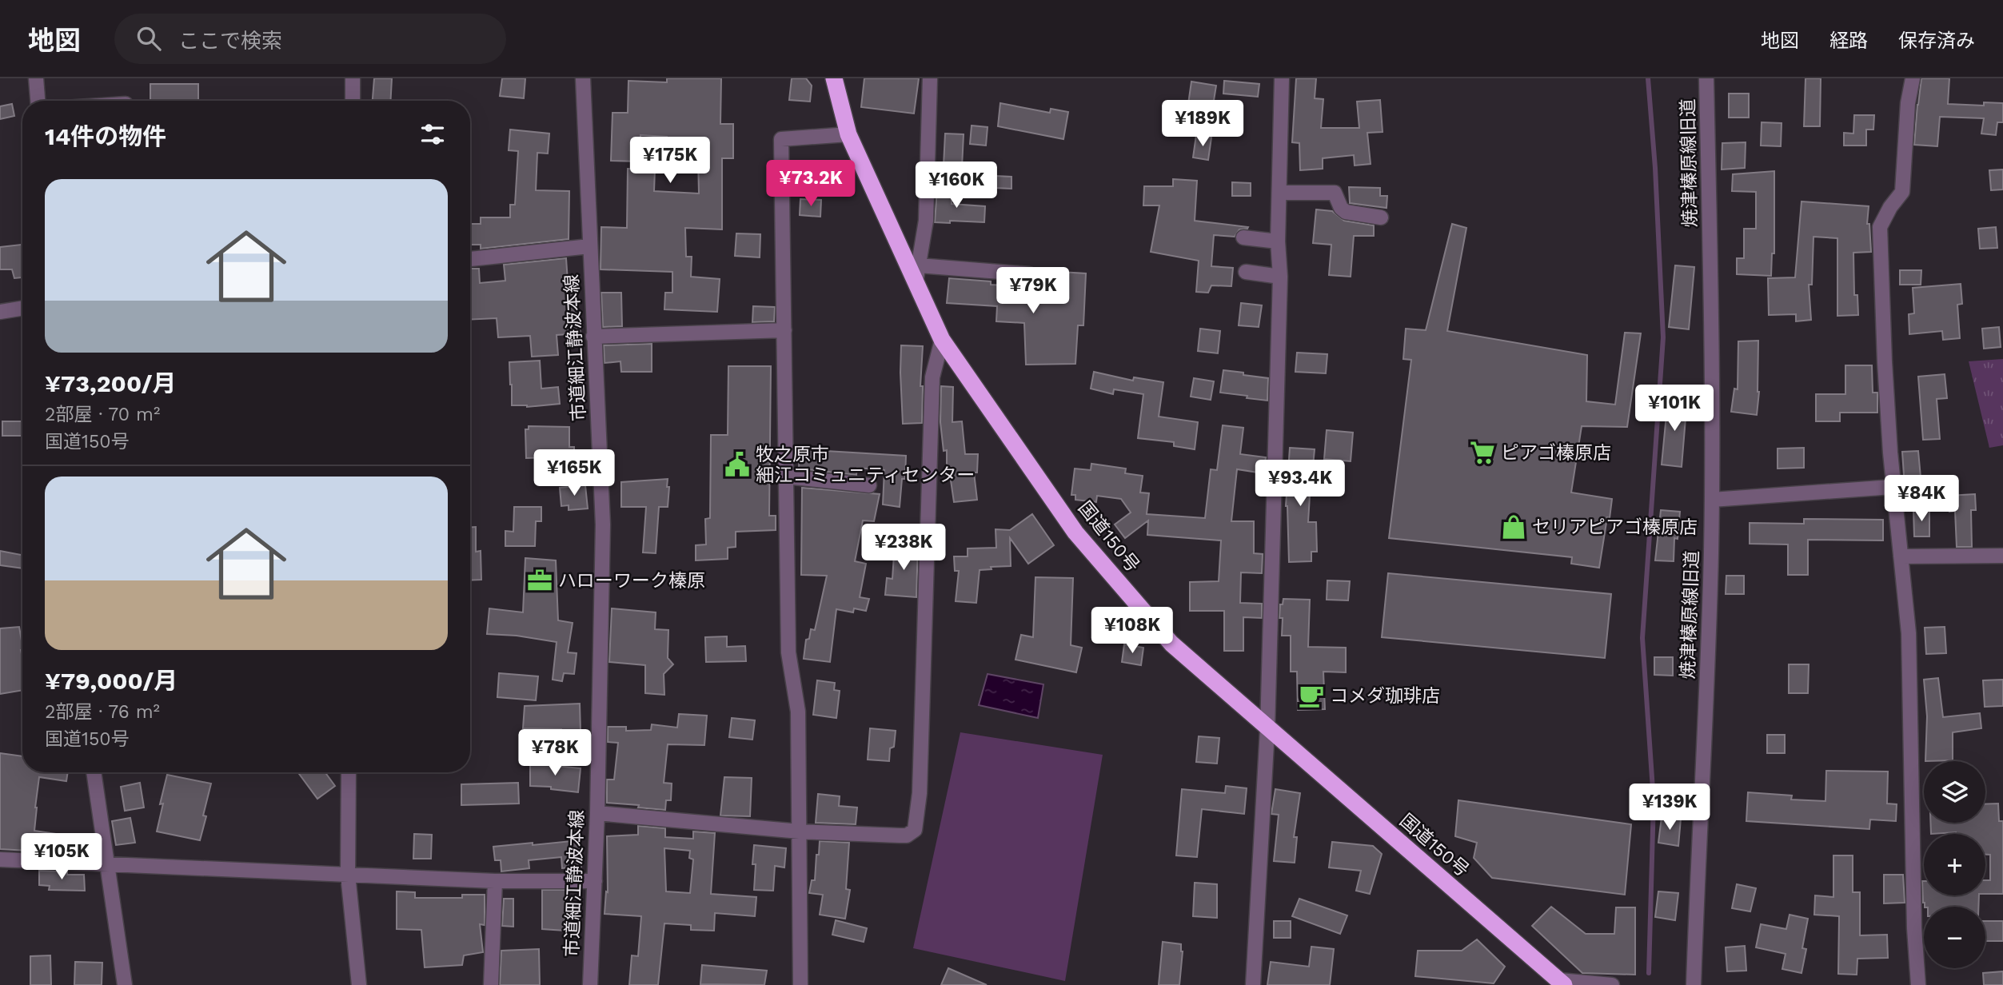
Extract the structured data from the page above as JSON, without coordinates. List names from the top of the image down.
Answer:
{
  "streets": {
    "highway": ["国道150号"],
    "street": ["焼津榛原線旧道", "市道細江静波本線"]
  },
  "places": {
    "supermarket": ["ピアゴ榛原店"],
    "public building": ["牧之原市 細江コミュニティセンター"],
    "shop": ["セリアピアゴ榛原店"],
    "office": ["ハローワーク榛原"],
    "cafe": ["コメダ珈琲店"]
  },
  "page": {
    "header": "地図",
    "search": "ここで検索",
    "nav": ["地図", "経路", "保存済み"],
    "price": [
      "¥189K",
      "¥175K",
      "¥73.2K",
      "¥160K",
      "¥79K",
      "¥101K",
      "¥165K",
      "¥93.4K",
      "¥84K",
      "¥238K",
      "¥108K",
      "¥78K",
      "¥139K",
      "¥105K"
    ],
    "heading": "14件の物件",
    "list": [
      {
        "name": "¥73,200/月",
        "note": "2部屋 · 70 m² · 国道150号"
      },
      {
        "name": "¥79,000/月",
        "note": "2部屋 · 76 m² · 国道150号"
      }
    ],
    "map_buttons": ["+", "−"]
  }
}
